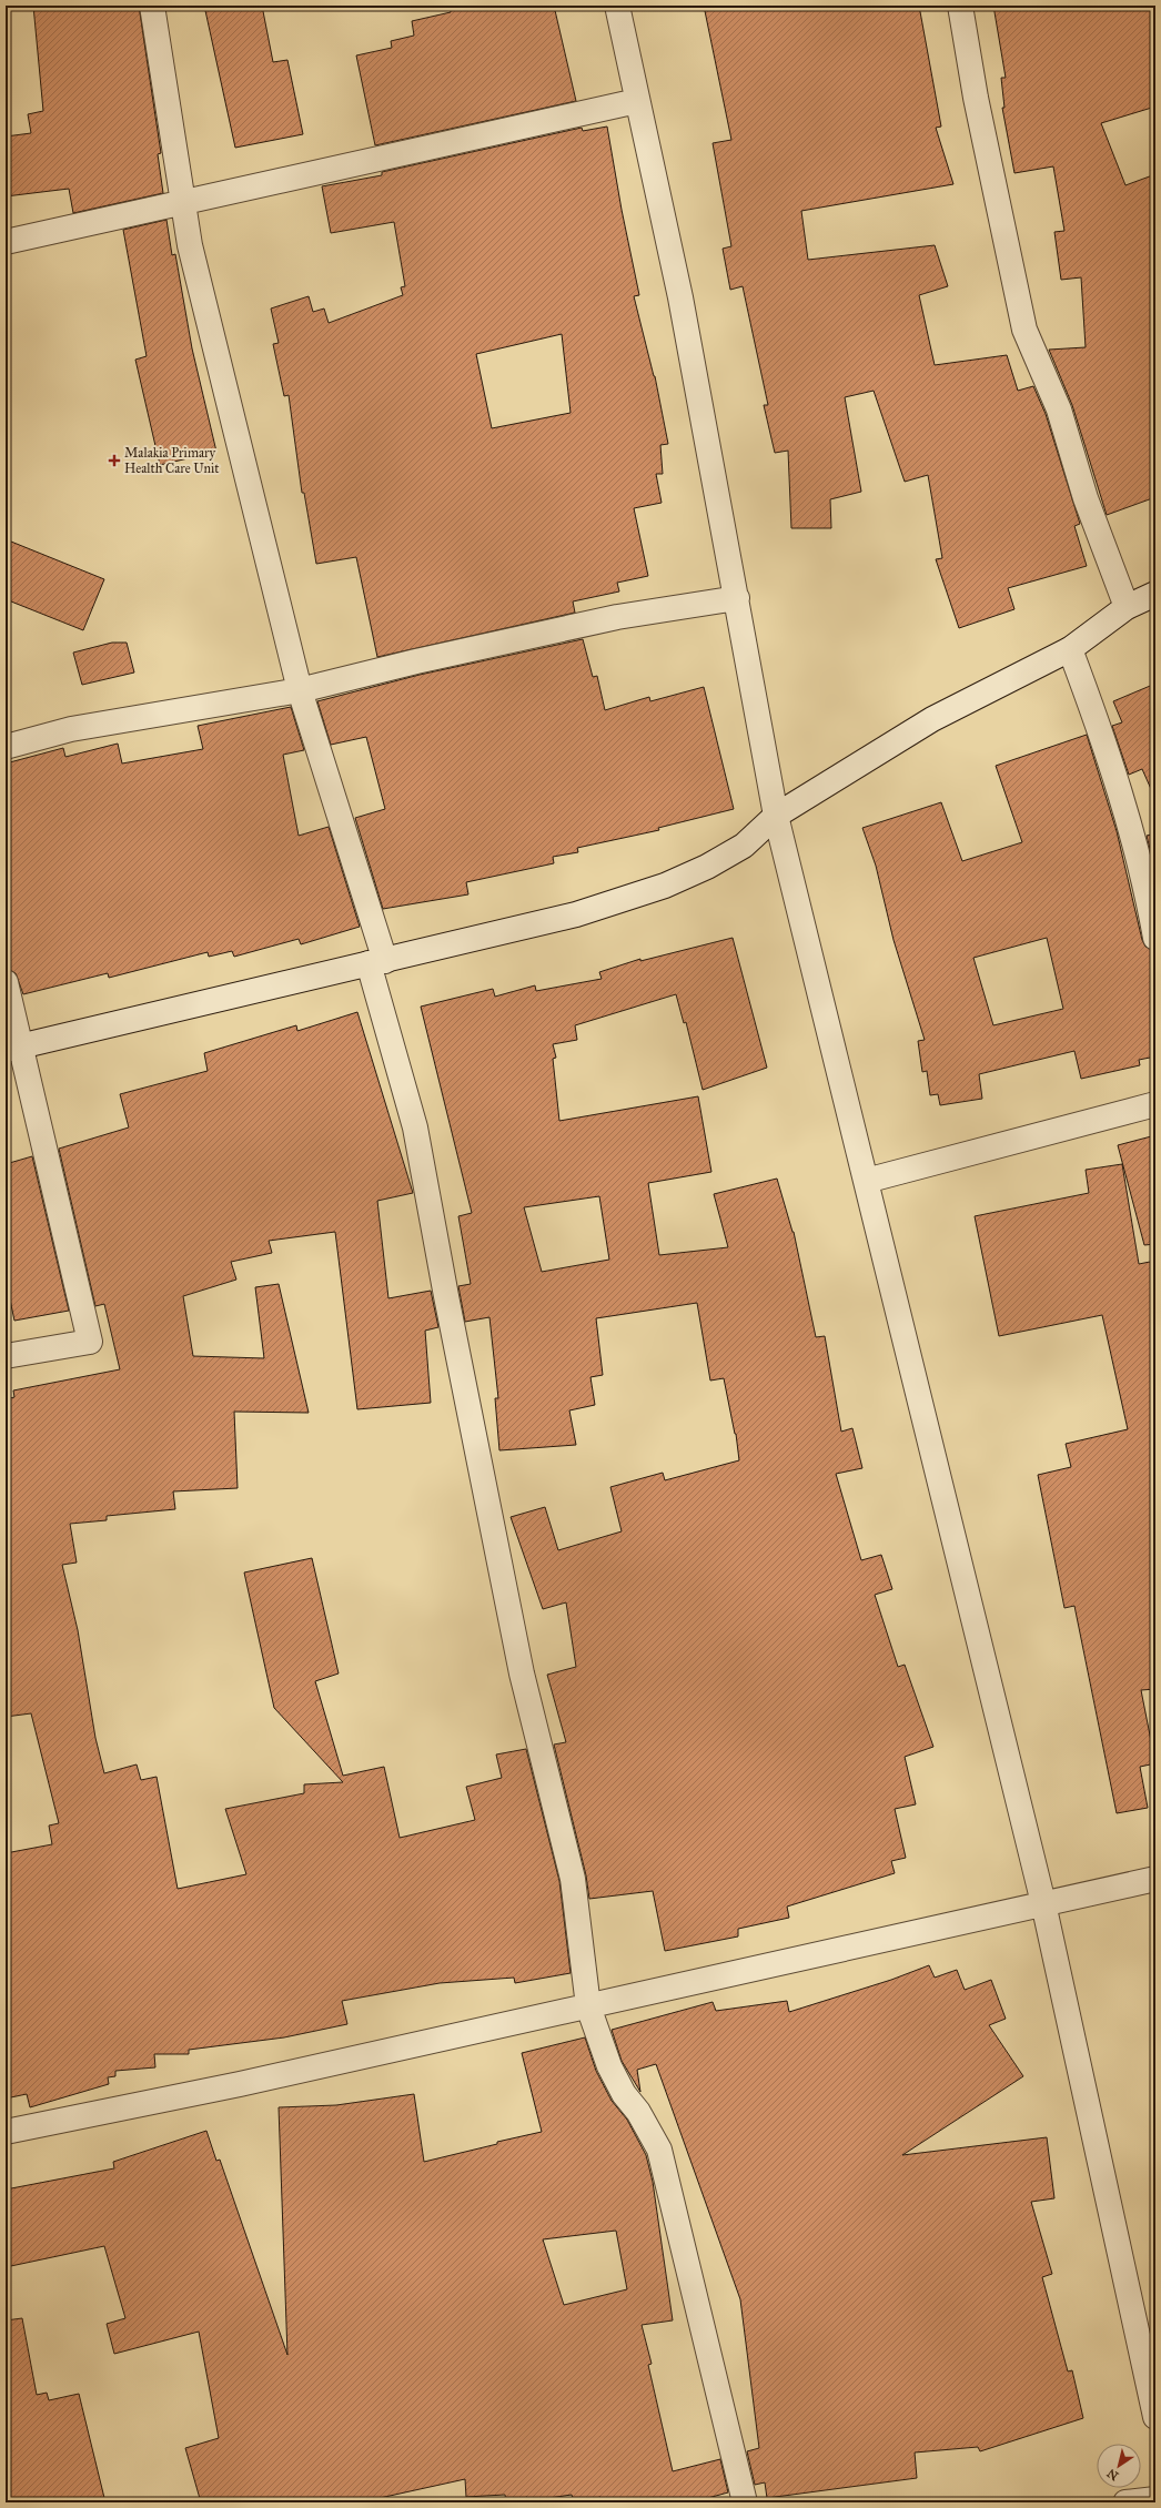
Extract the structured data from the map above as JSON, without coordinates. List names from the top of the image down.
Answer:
{
  "places": {
    "health": ["Malakia Primary Health Care Unit"]
  },
  "north": "bottom left"
}
